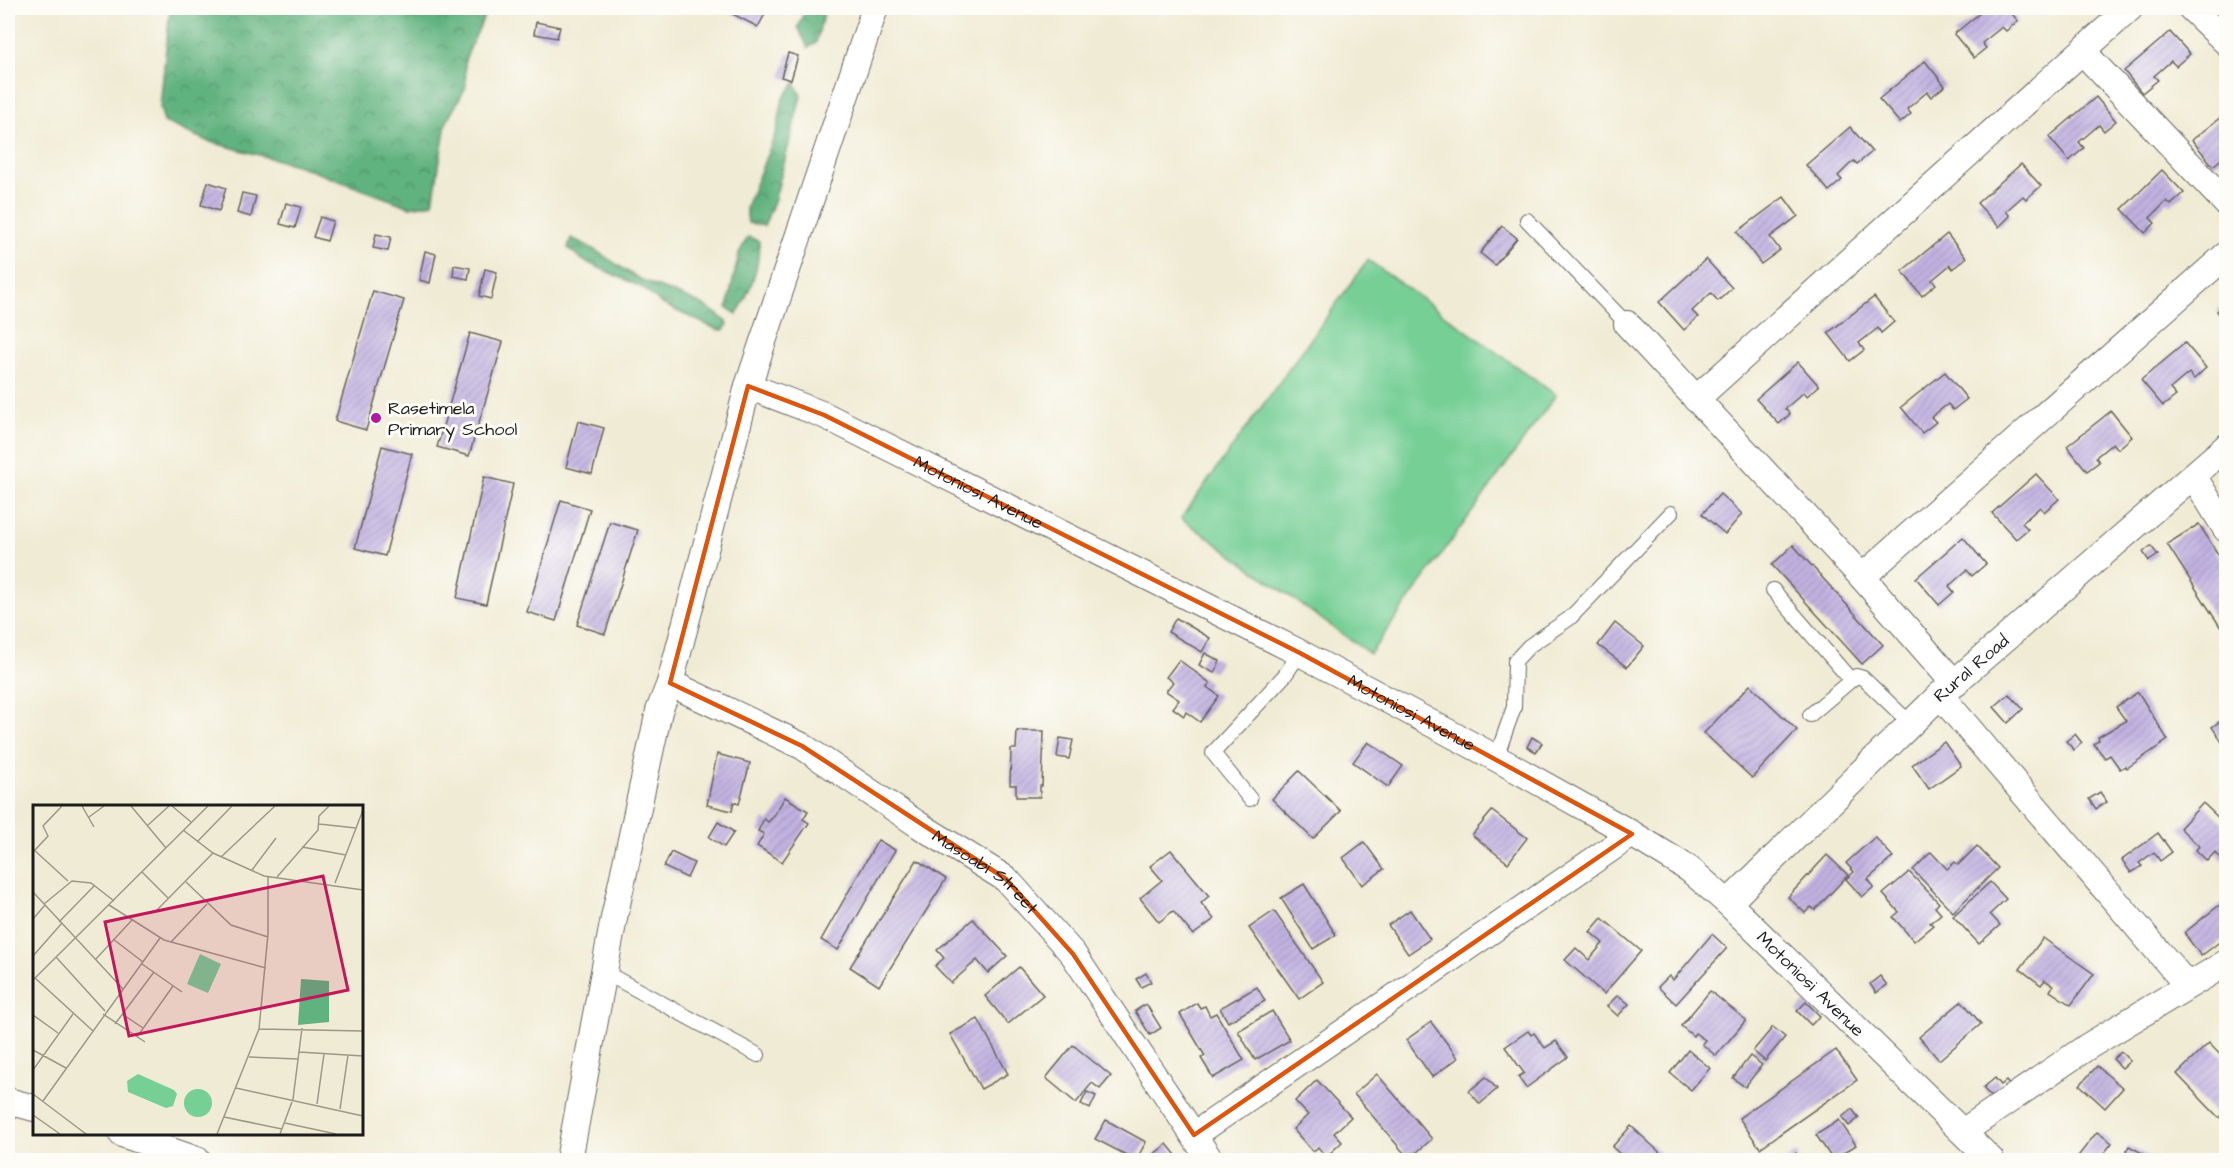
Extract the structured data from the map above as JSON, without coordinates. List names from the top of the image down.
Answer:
{
  "streets": {
    "street": ["Motoniosi Avenue", "Rural Road", "Masoabi Street"]
  },
  "crossings": [
    ["Motoniosi Avenue", "Rural Road"]
  ],
  "places": ["Rasetimela Primary School"]
}
